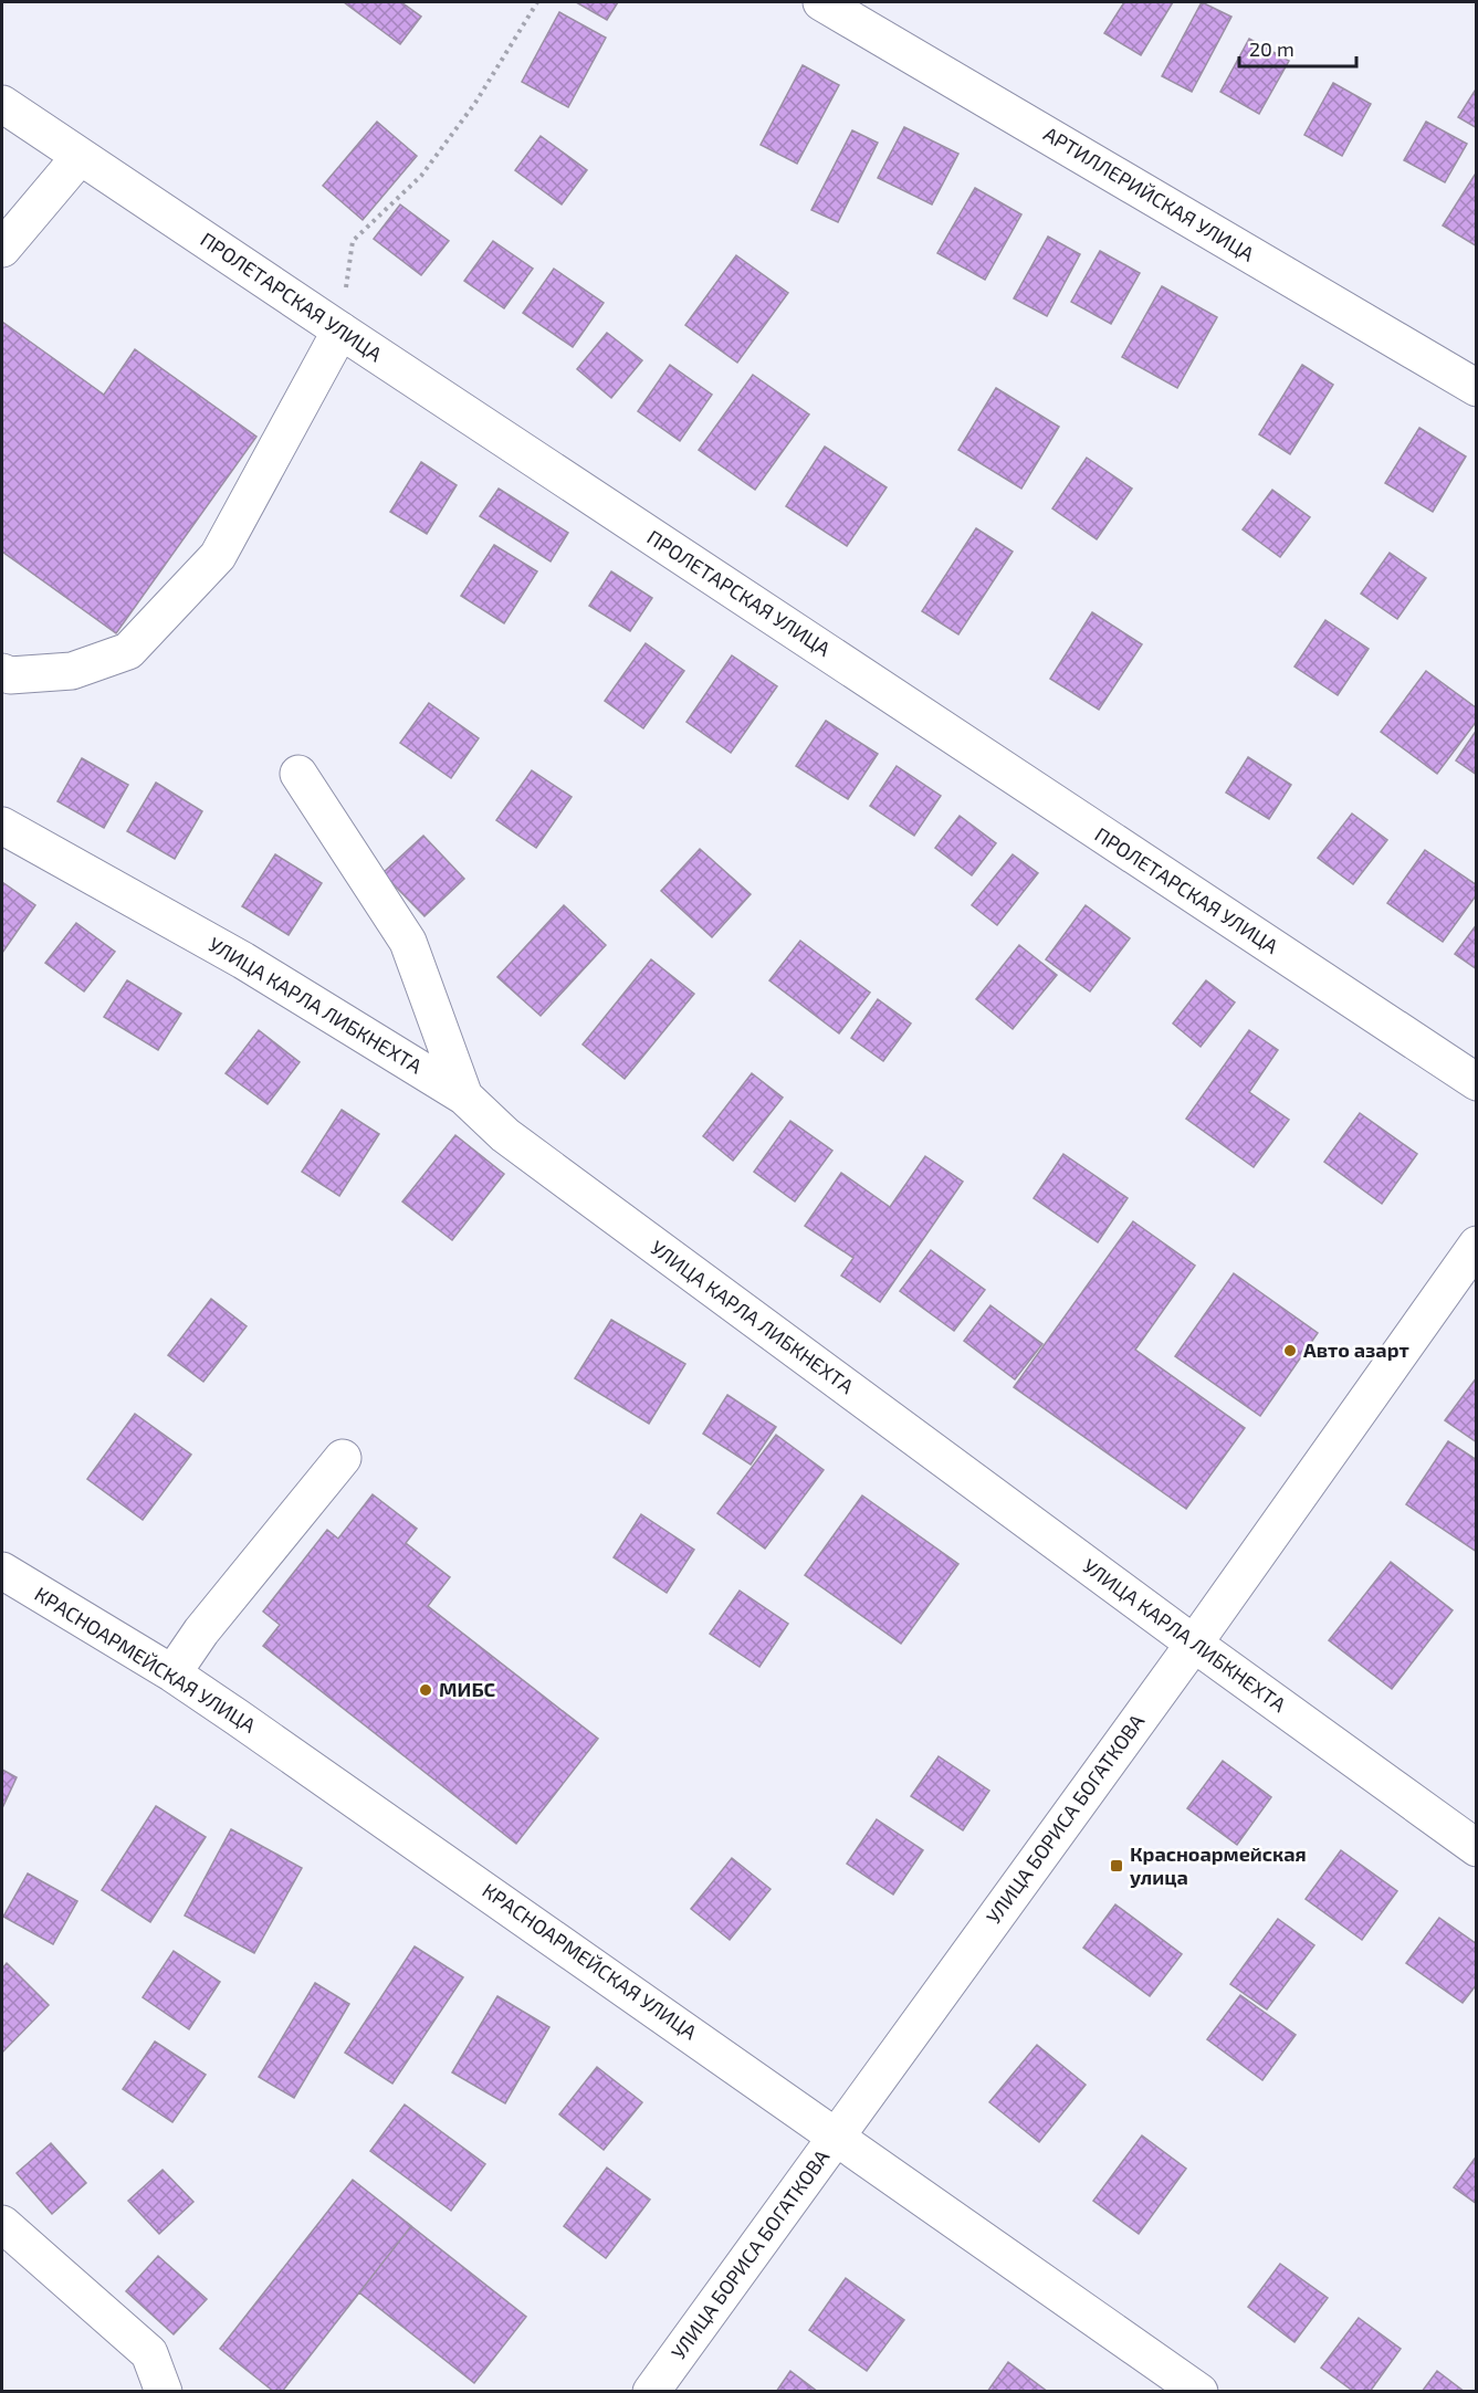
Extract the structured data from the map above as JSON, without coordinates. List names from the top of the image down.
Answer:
{
  "streets": {
    "street": [
      "АРТИЛЛЕРИЙСКАЯ УЛИЦА",
      "ПРОЛЕТАРСКАЯ УЛИЦА",
      "УЛИЦА КАРЛА ЛИБКНЕХТА",
      "КРАСНОАРМЕЙСКАЯ УЛИЦА",
      "УЛИЦА БОРИСА БОГАТКОВА"
    ]
  },
  "crossings": [
    ["УЛИЦА КАРЛА ЛИБКНЕХТА", "УЛИЦА БОРИСА БОГАТКОВА"],
    ["КРАСНОАРМЕЙСКАЯ УЛИЦА", "УЛИЦА БОРИСА БОГАТКОВА"]
  ],
  "places": {
    "other": ["Авто азарт", "МИБС"],
    "transit": ["Красноармейская улица"]
  },
  "scale_bar": "20 m"
}
